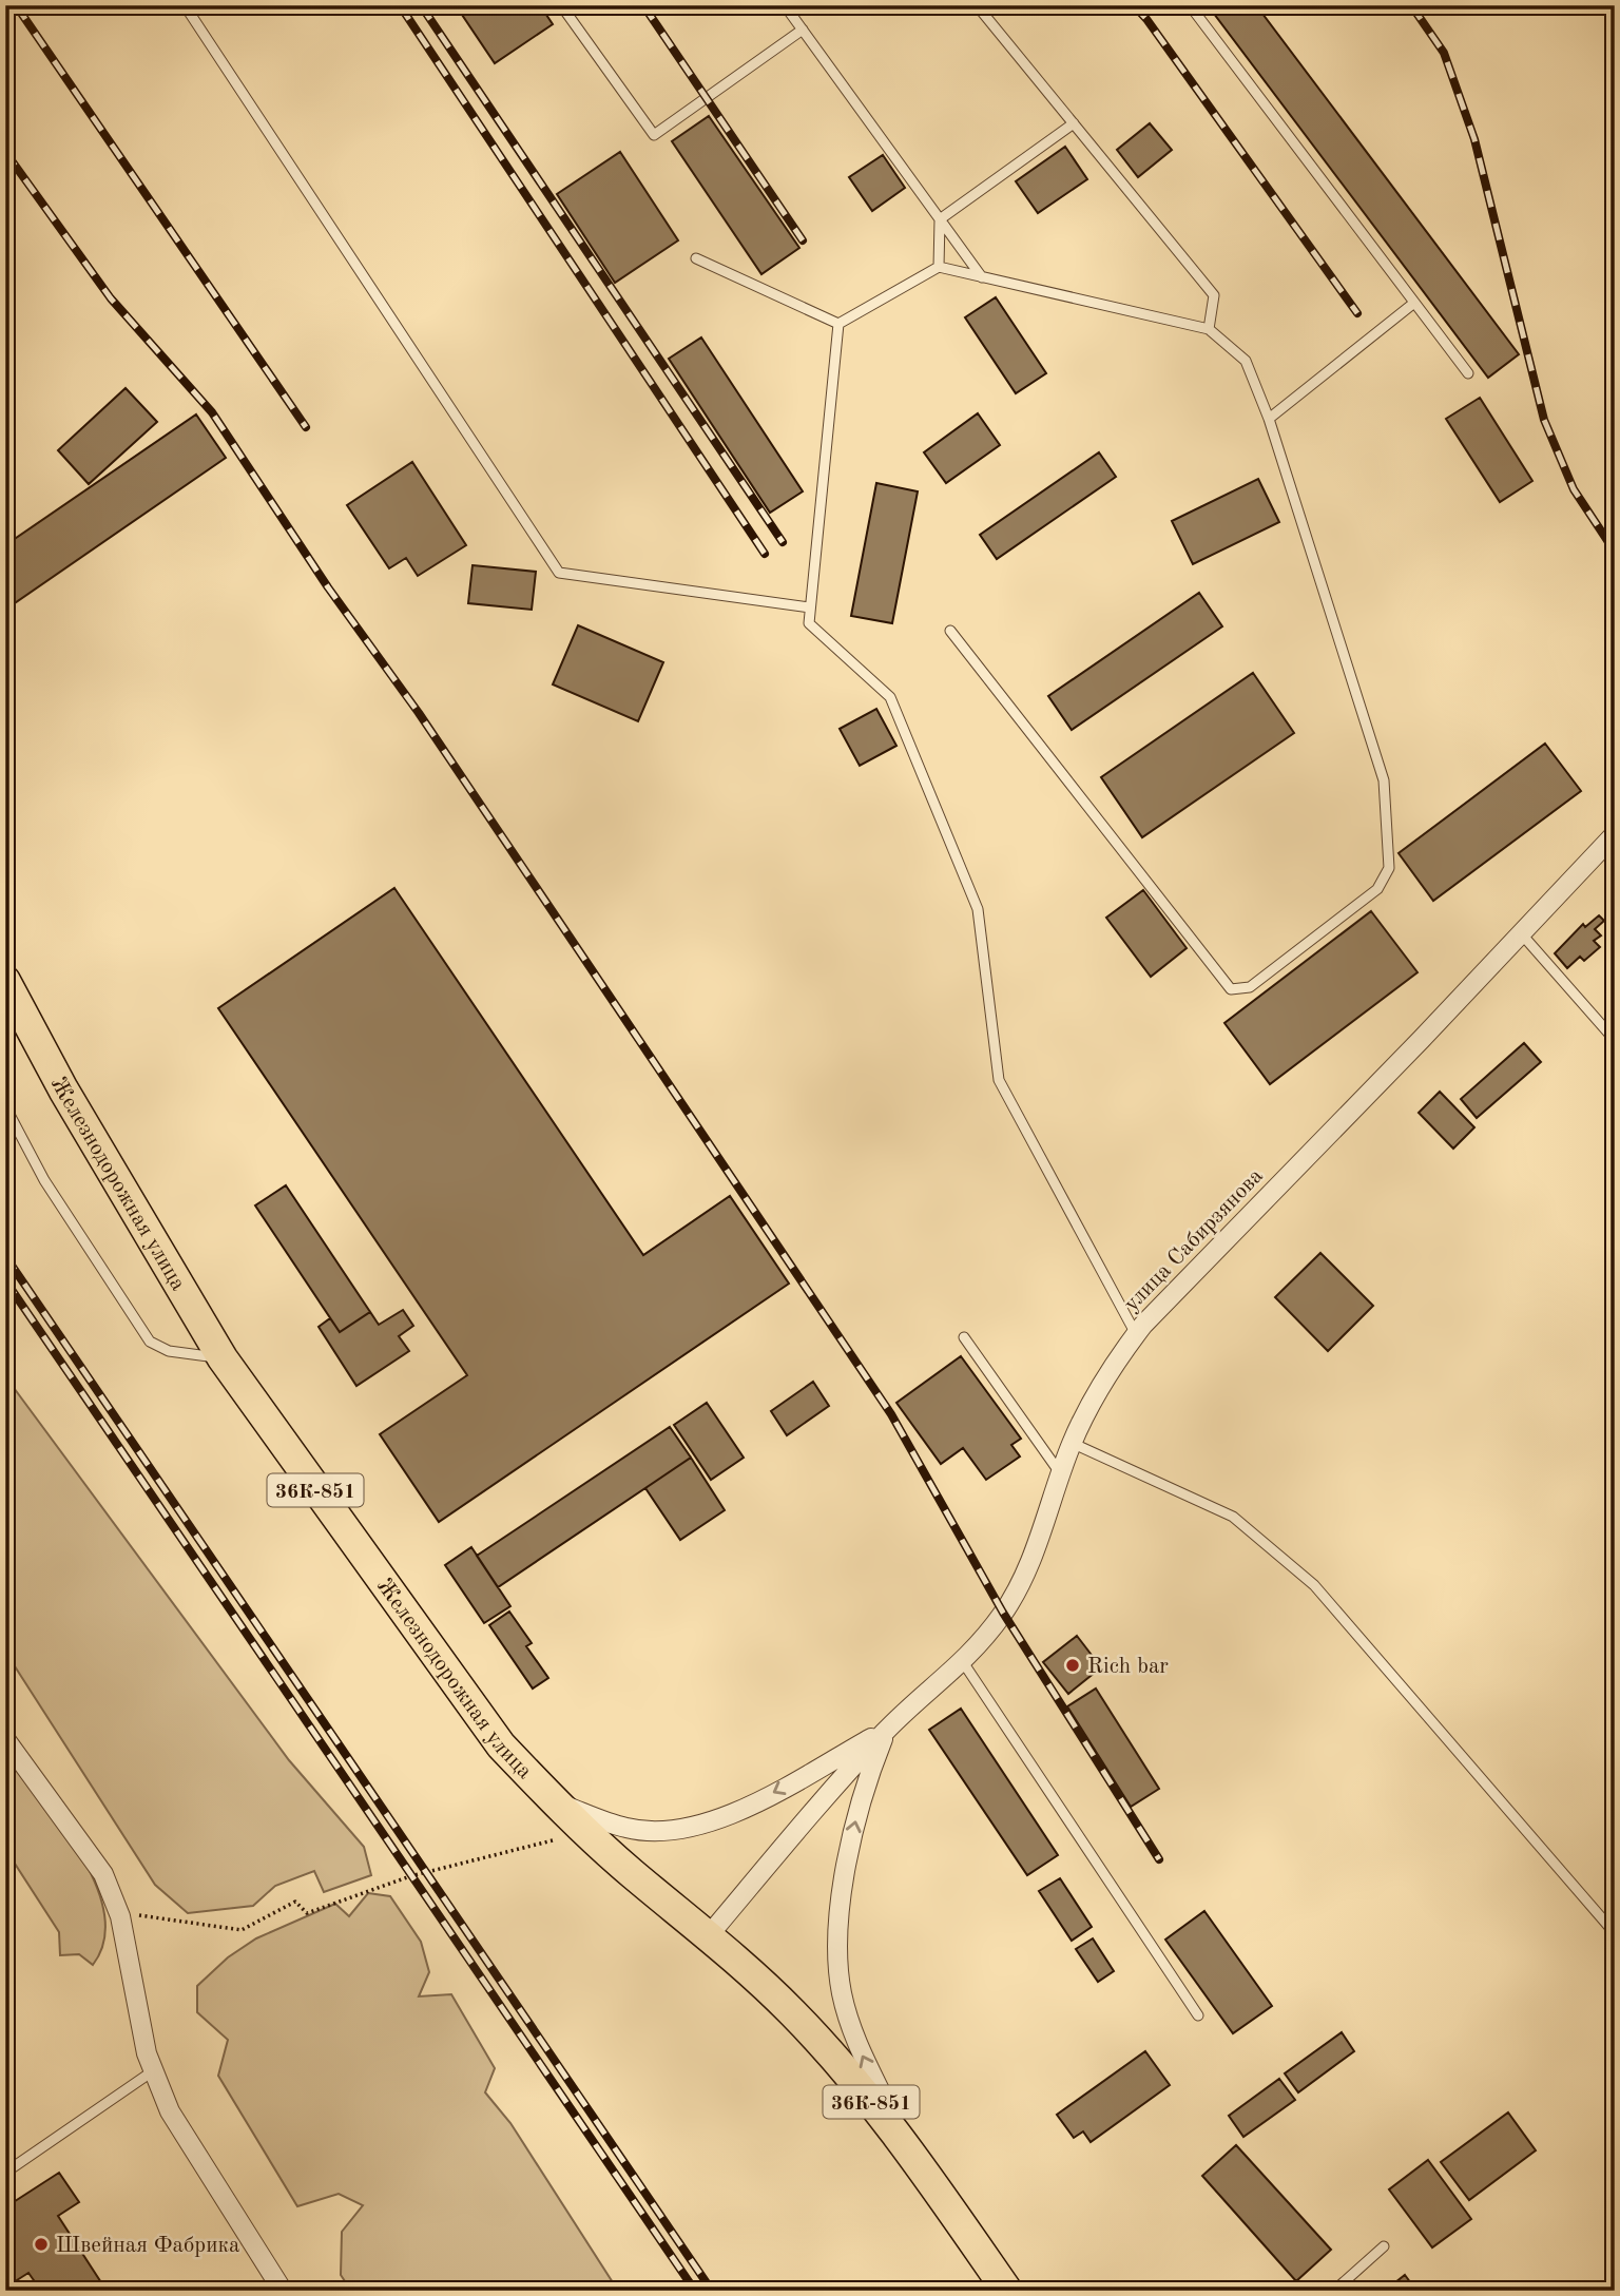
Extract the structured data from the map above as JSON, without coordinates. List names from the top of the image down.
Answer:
{
  "streets": {
    "main road": ["Железнодорожная улица", "36К-851"],
    "street": ["улица Сабирзянова"]
  },
  "places": ["Rich bar", "Швейная Фабрика"]
}
